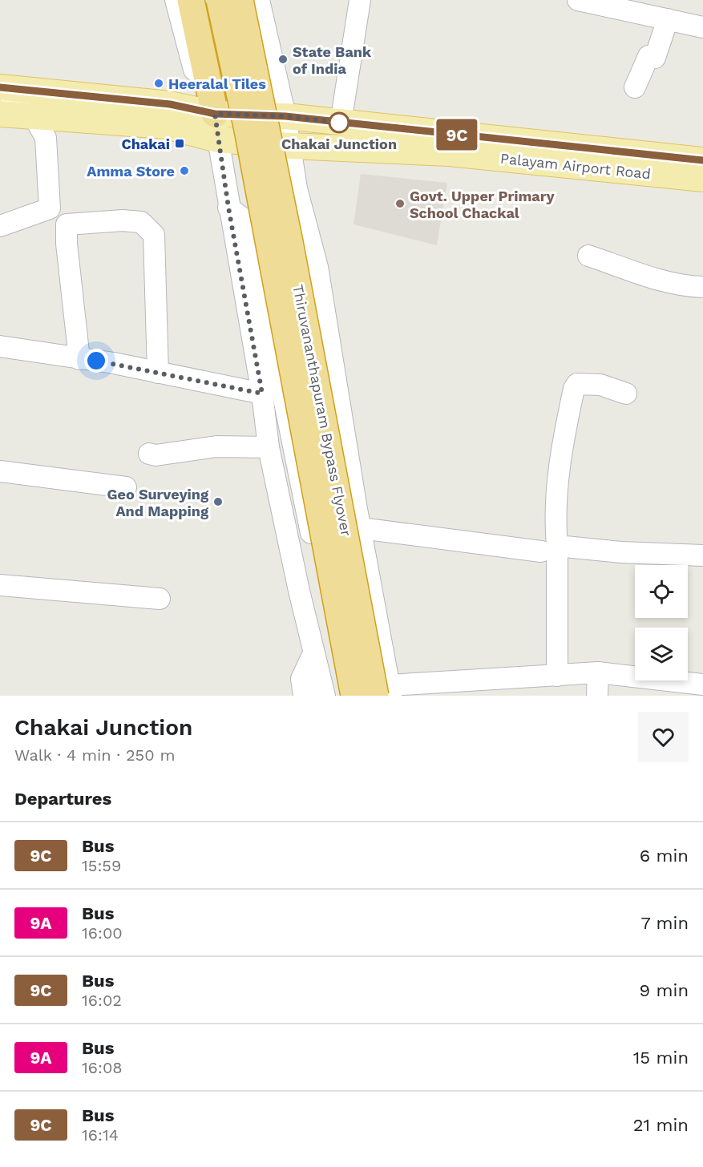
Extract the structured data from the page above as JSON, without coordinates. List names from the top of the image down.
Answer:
{
  "streets": {
    "highway": ["Thiruvananthapuram Bypass Flyover"],
    "main road": ["Palayam Airport Road"]
  },
  "crossings": [
    ["Palayam Airport Road", "Thiruvananthapuram Bypass Flyover"]
  ],
  "places": {
    "other": [
      "State Bank of India",
      "Heeralal Tiles",
      "Chakai Junction",
      "Amma Store",
      "Govt. Upper Primary School Chackal",
      "Geo Surveying And Mapping"
    ],
    "transit": ["Chakai"]
  },
  "lines": ["bus line 9C"],
  "page": {
    "on_map": "9C",
    "heading": [
      ["Chakai Junction", "Walk · 4 min · 250 m"],
      "Departures"
    ],
    "list": [
      {
        "mark": "9C",
        "name": "Bus",
        "note": "15:59",
        "value": "6 min"
      },
      {
        "mark": "9A",
        "name": "Bus",
        "note": "16:00",
        "value": "7 min"
      },
      {
        "mark": "9C",
        "name": "Bus",
        "note": "16:02",
        "value": "9 min"
      },
      {
        "mark": "9A",
        "name": "Bus",
        "note": "16:08",
        "value": "15 min"
      },
      {
        "mark": "9C",
        "name": "Bus",
        "note": "16:14",
        "value": "21 min"
      }
    ]
  }
}
